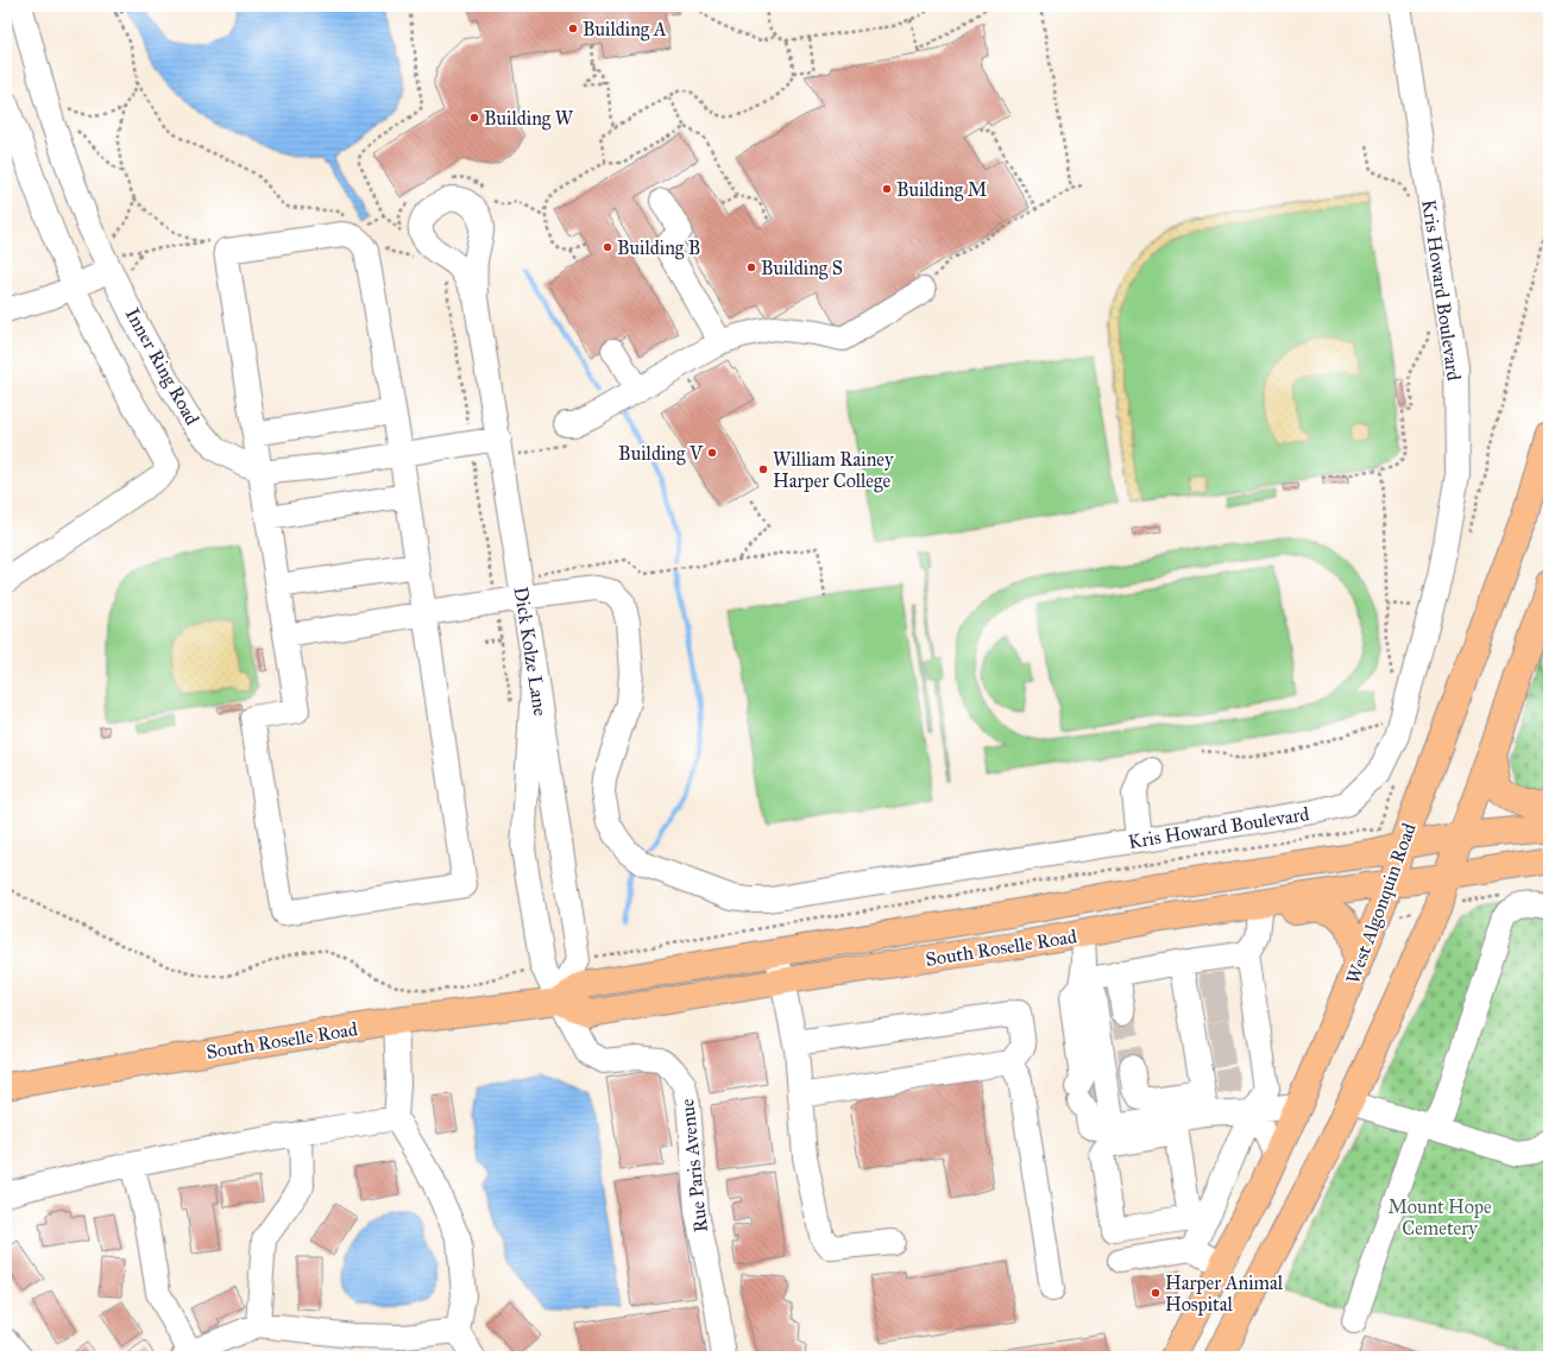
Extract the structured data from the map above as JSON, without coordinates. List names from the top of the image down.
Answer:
{
  "streets": {
    "main road": ["West Algonquin Road", "South Roselle Road"],
    "street": [
      "Kris Howard Boulevard",
      "Inner Ring Road",
      "Dick Kolze Lane",
      "Rue Paris Avenue"
    ]
  },
  "crossings": [
    ["Kris Howard Boulevard", "Dick Kolze Lane"],
    ["Inner Ring Road", "Dick Kolze Lane"],
    ["Dick Kolze Lane", "Rue Paris Avenue"],
    ["West Algonquin Road", "South Roselle Road"],
    ["South Roselle Road", "Rue Paris Avenue"]
  ],
  "parks": ["Mount Hope Cemetery"],
  "places": [
    "Building A",
    "Building W",
    "Building M",
    "Building B",
    "Building S",
    "Building V",
    "William Rainey Harper College",
    "Harper Animal Hospital"
  ]
}
